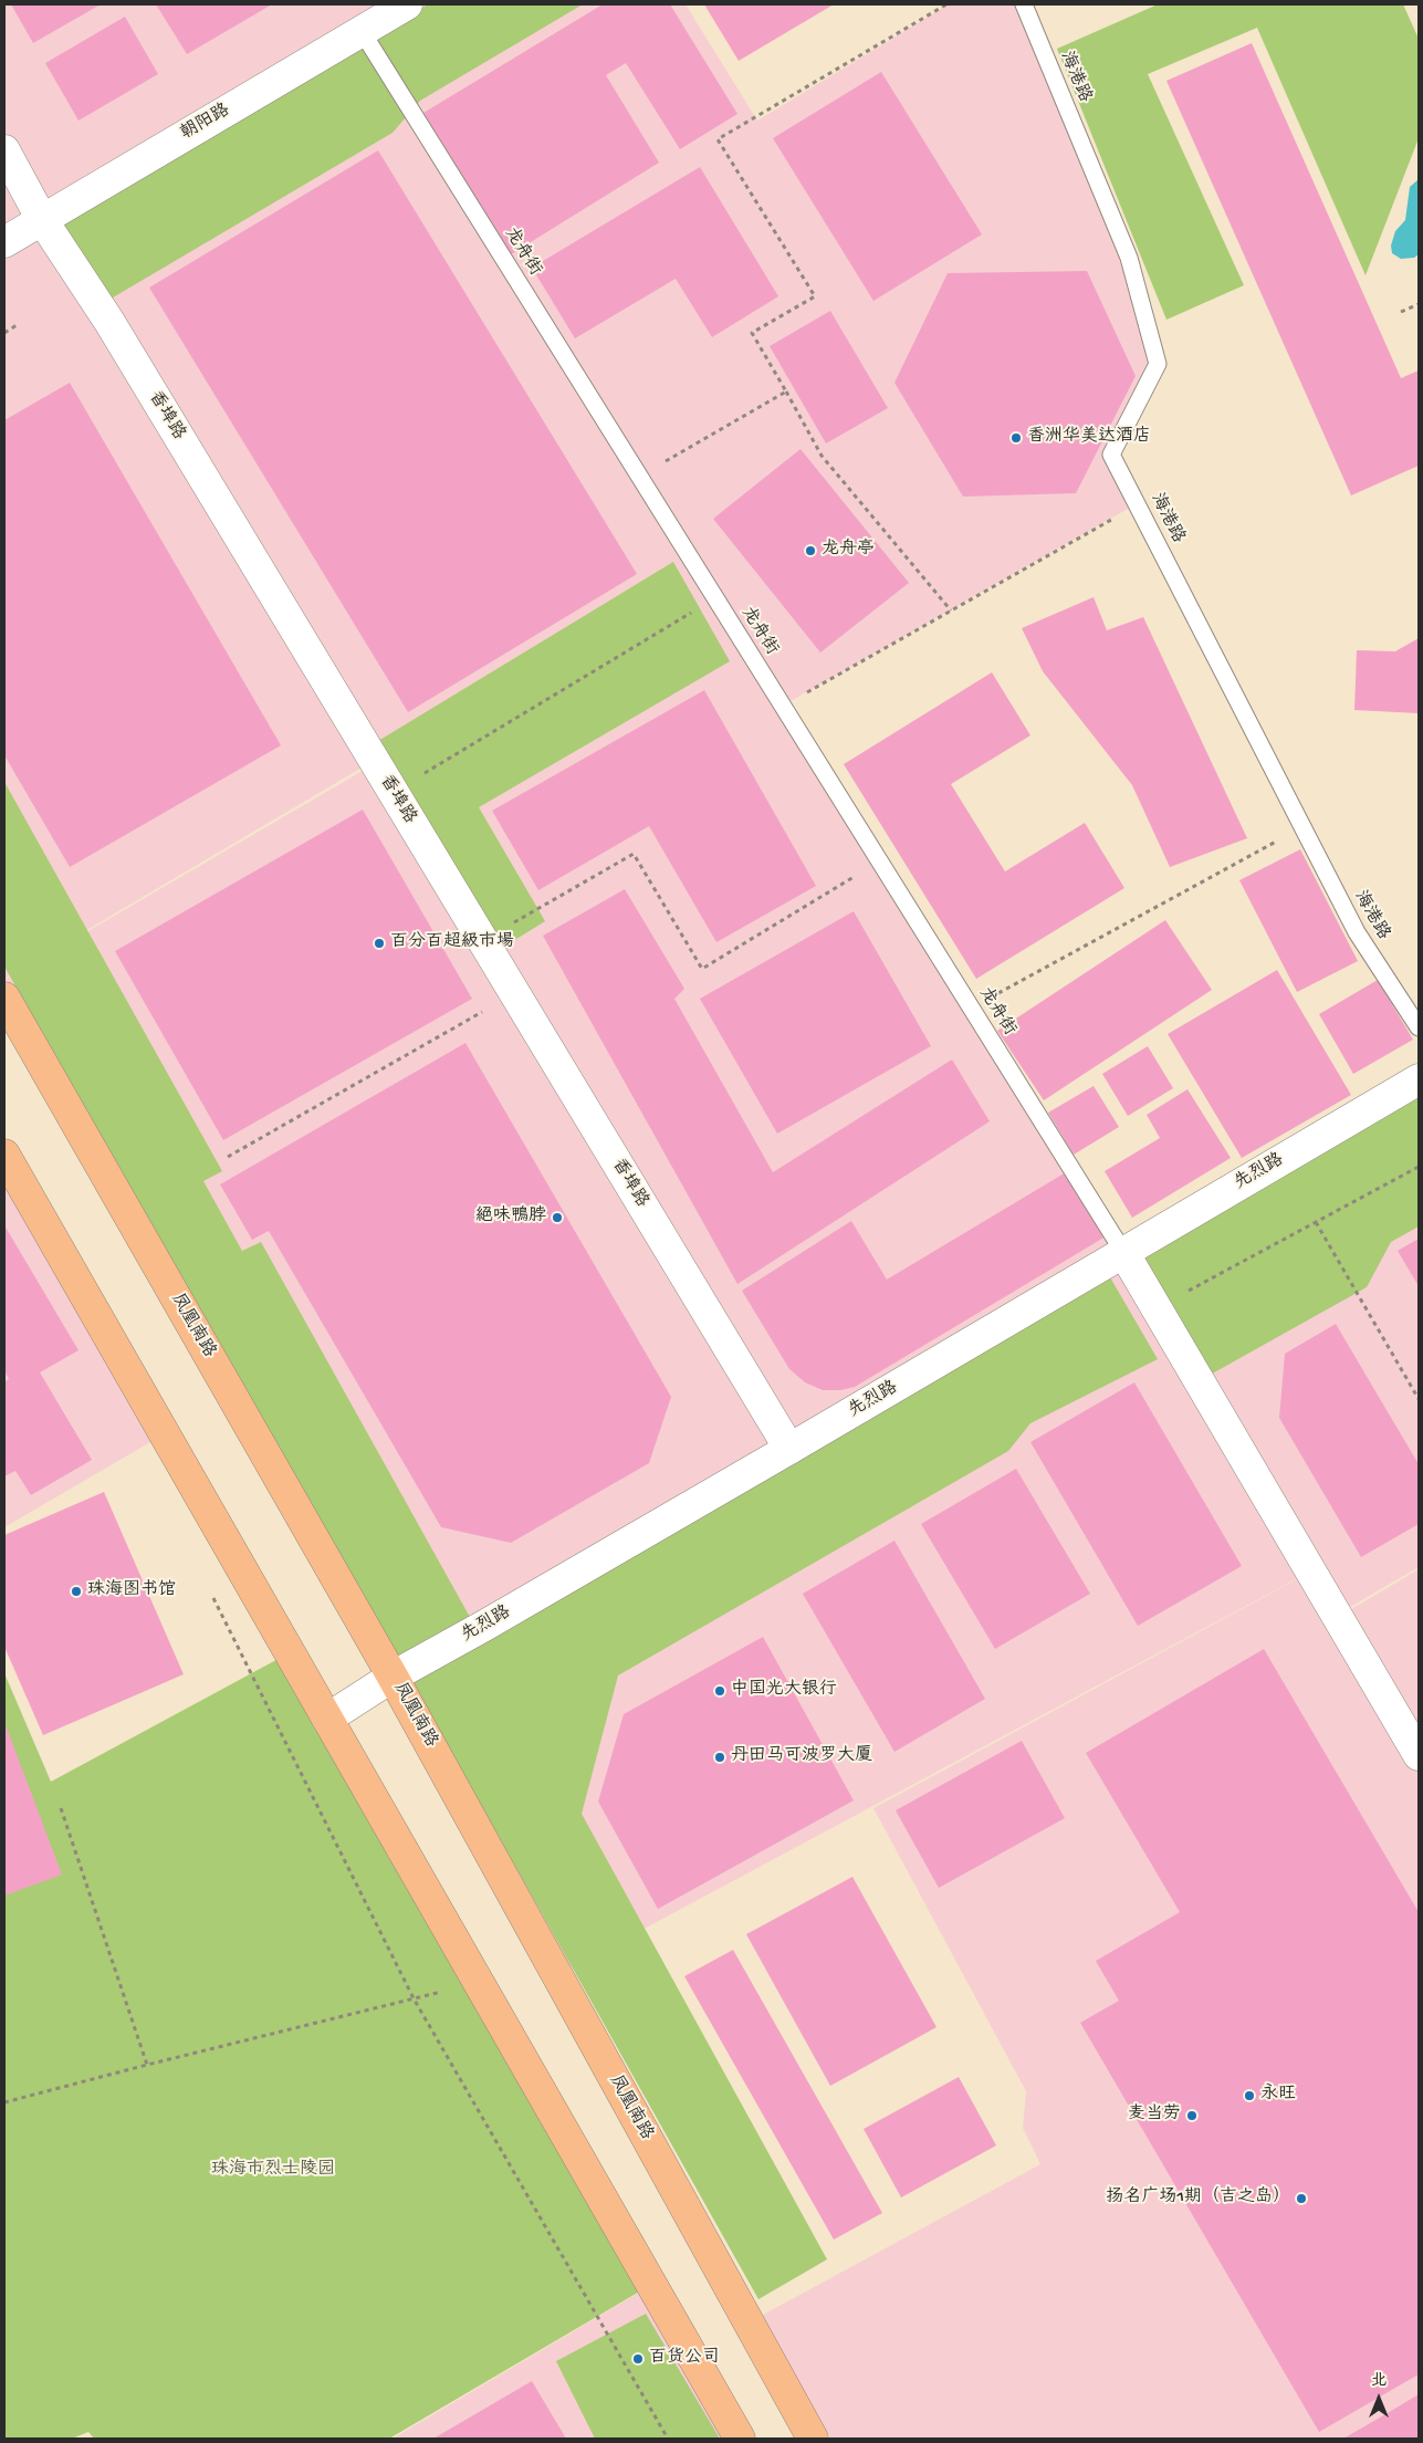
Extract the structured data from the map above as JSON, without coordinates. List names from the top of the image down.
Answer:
{
  "streets": {
    "main road": ["凤凰南路"],
    "street": ["朝阳路", "香埠路", "先烈路"],
    "lane": ["海港路", "龙舟街"]
  },
  "crossings": [
    ["朝阳路", "龙舟街"],
    ["朝阳路", "香埠路"],
    ["龙舟街", "先烈路"],
    ["香埠路", "先烈路"],
    ["先烈路", "凤凰南路"]
  ],
  "parks": ["珠海市烈士陵园"],
  "places": [
    "香洲华美达酒店",
    "龙舟亭",
    "百分百超級市場",
    "絕味鴨脖",
    "珠海图书馆",
    "中国光大银行",
    "丹田马可波罗大厦",
    "永旺",
    "麦当劳",
    "扬名广场1期（吉之岛）",
    "百货公司"
  ],
  "north": "top"
}
